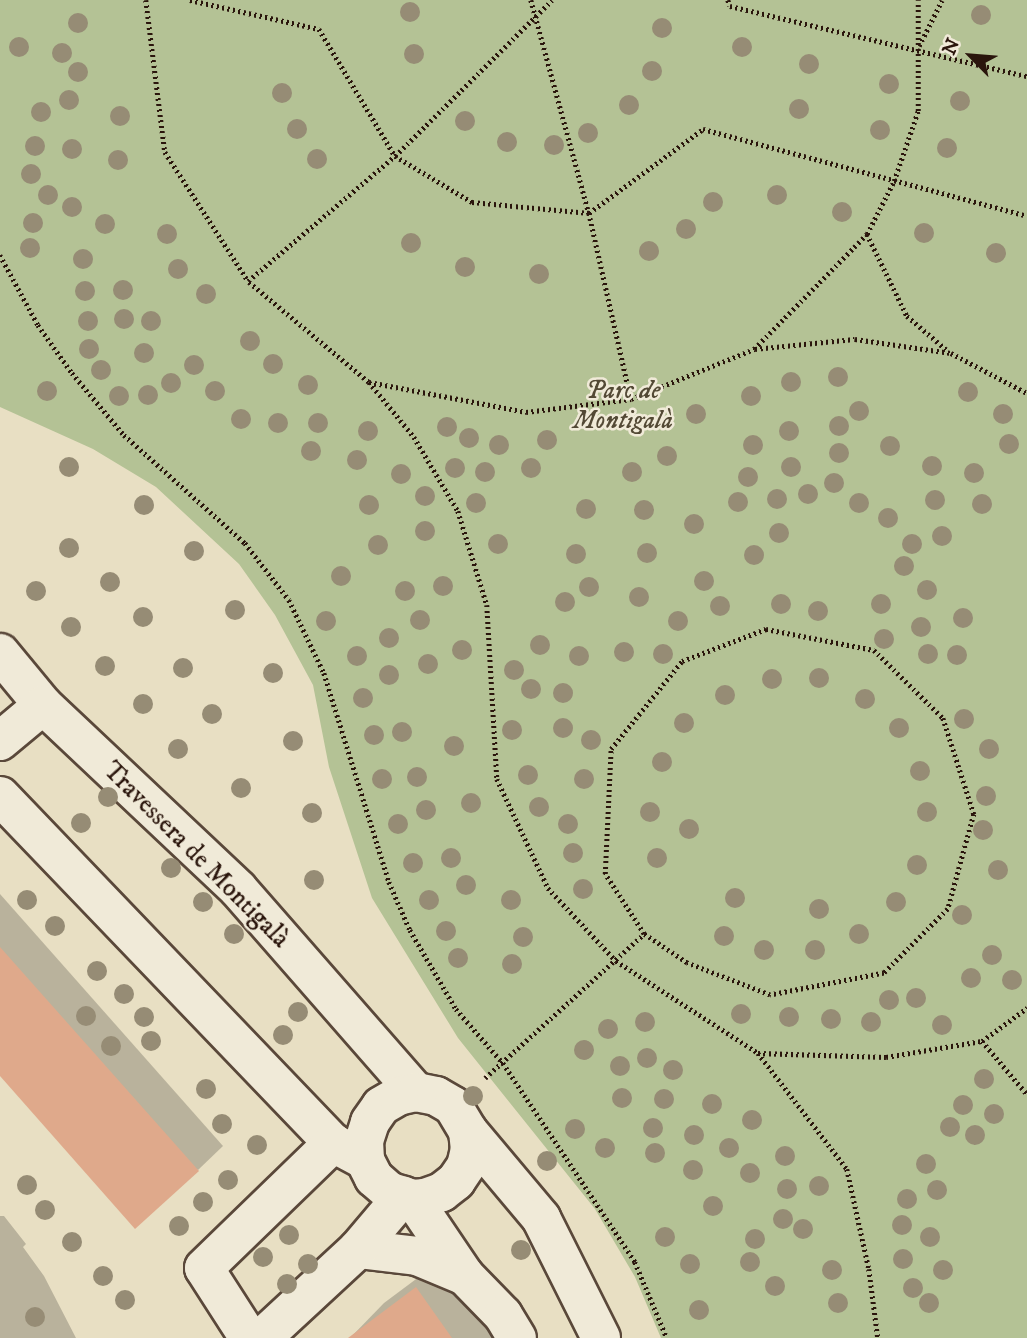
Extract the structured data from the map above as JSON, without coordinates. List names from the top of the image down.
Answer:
{
  "streets": {
    "street": ["Travessera de Montigalà"]
  },
  "parks": ["Parc de Montigalà"],
  "north": "top left"
}
